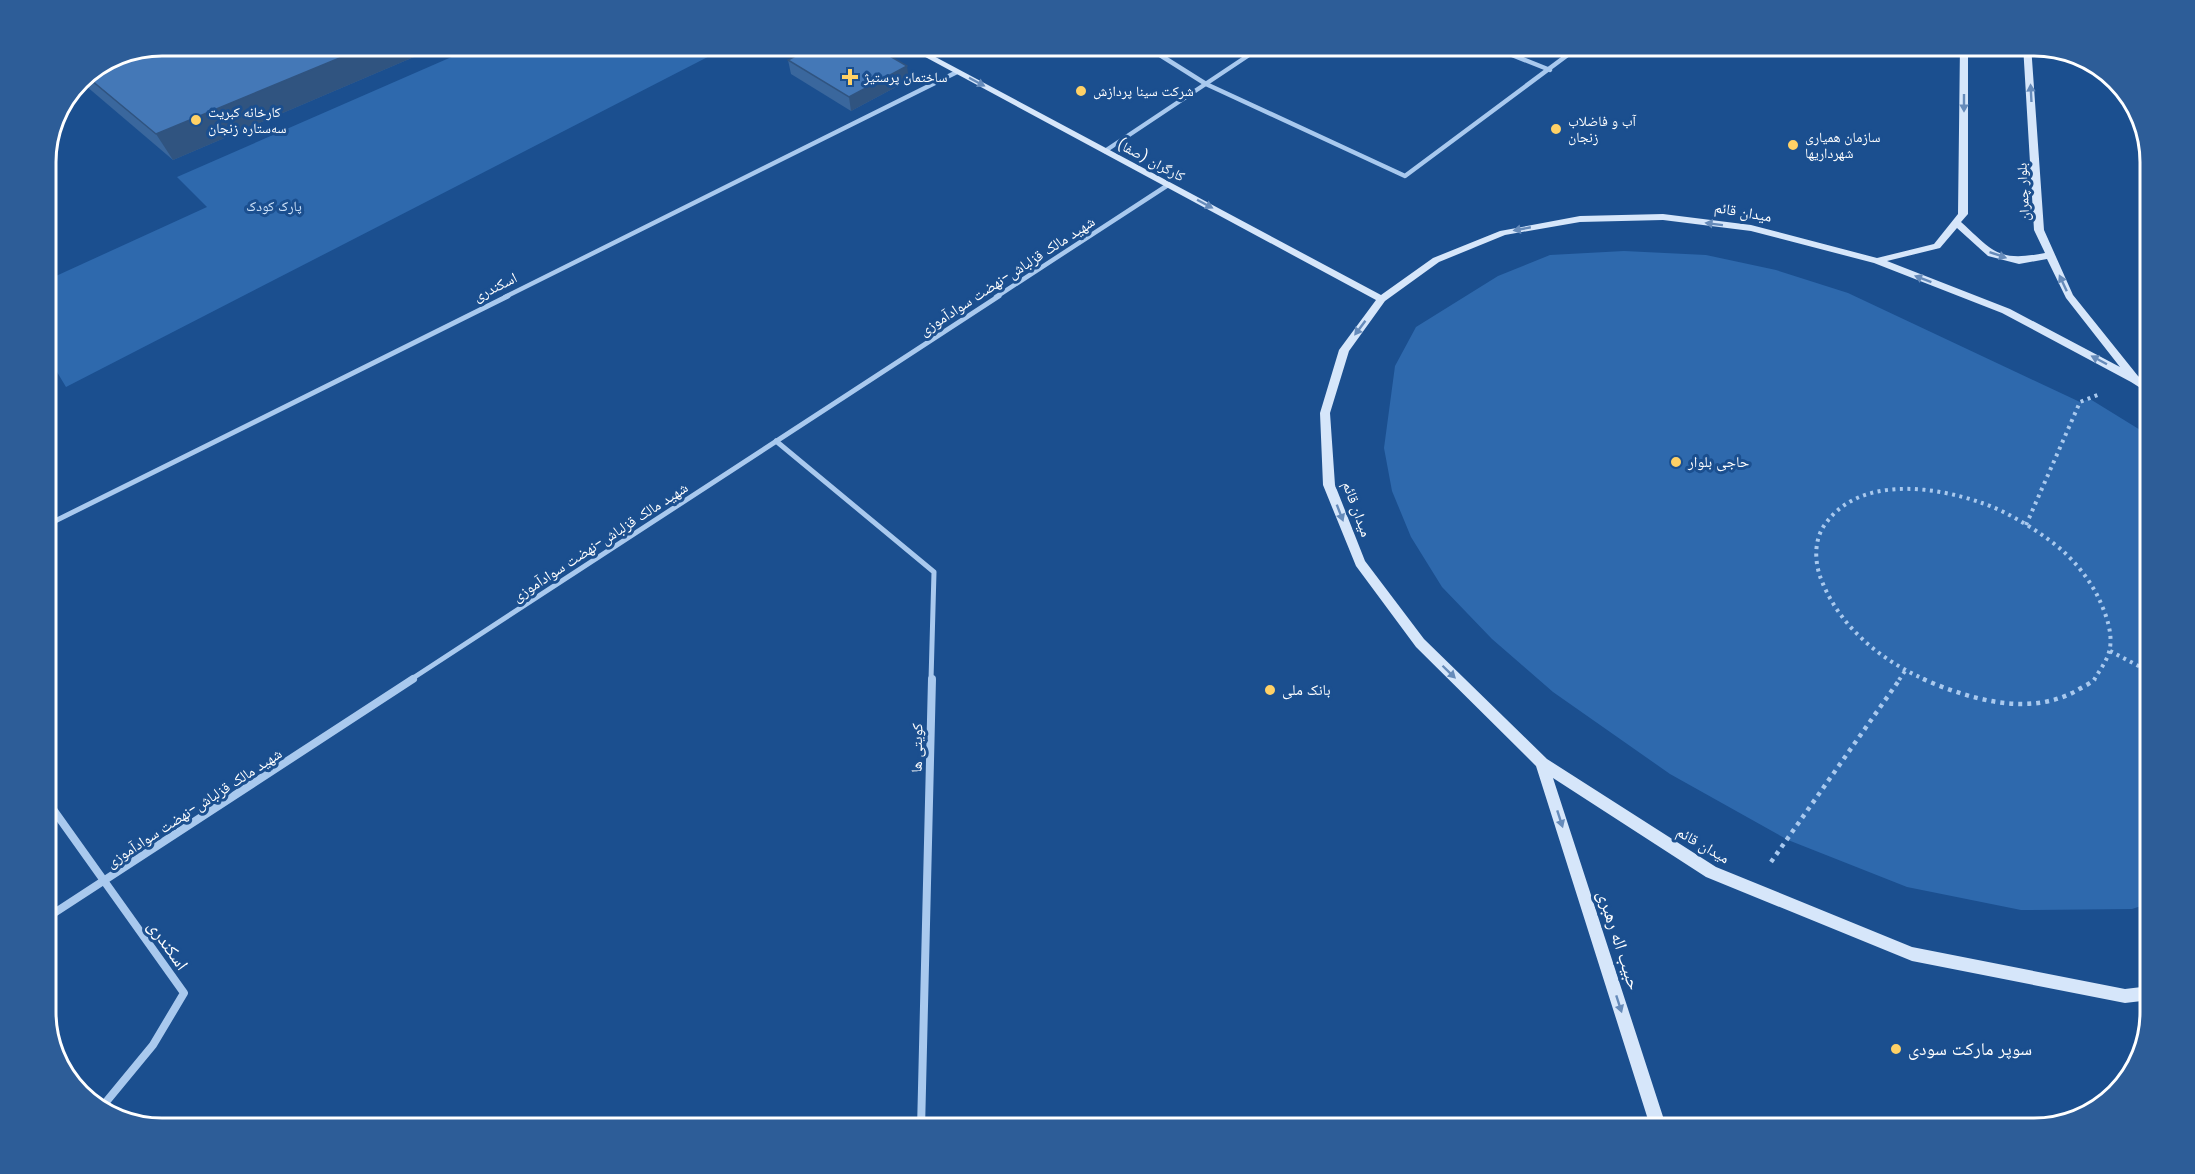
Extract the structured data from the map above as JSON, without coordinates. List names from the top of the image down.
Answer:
{
  "streets": {
    "main road": [
      "کارگران (صفا)",
      "بلوار چمران",
      "میدان قائم",
      "حبیب اله رهبری"
    ],
    "street": ["شهید مالک قزلباش-نهضت سوادآموزی", "اسکندری", "کویتی ها"]
  },
  "crossings": [
    ["کارگران (صفا)", "میدان قائم"],
    ["کارگران (صفا)", "شهید مالک قزلباش-نهضت سوادآموزی"],
    ["کارگران (صفا)", "اسکندری"],
    ["بلوار چمران", "میدان قائم"],
    ["میدان قائم", "حبیب اله رهبری"],
    ["شهید مالک قزلباش-نهضت سوادآموزی", "اسکندری"],
    ["شهید مالک قزلباش-نهضت سوادآموزی", "کویتی ها"]
  ],
  "one_way": ["کارگران (صفا)", "حبیب اله رهبری"],
  "parks": ["پارک کودک"],
  "places": {
    "health": ["ساختمان پرستیژ"],
    "other": [
      "شرکت سینا پردازش",
      "کارخانه کبریت سه‌ستاره زنجان",
      "آب و فاضلاب زنجان",
      "سازمان همیاری شهرداریها",
      "حاجی بلوار",
      "بانک ملی",
      "سوپر مارکت سودی"
    ]
  }
}
